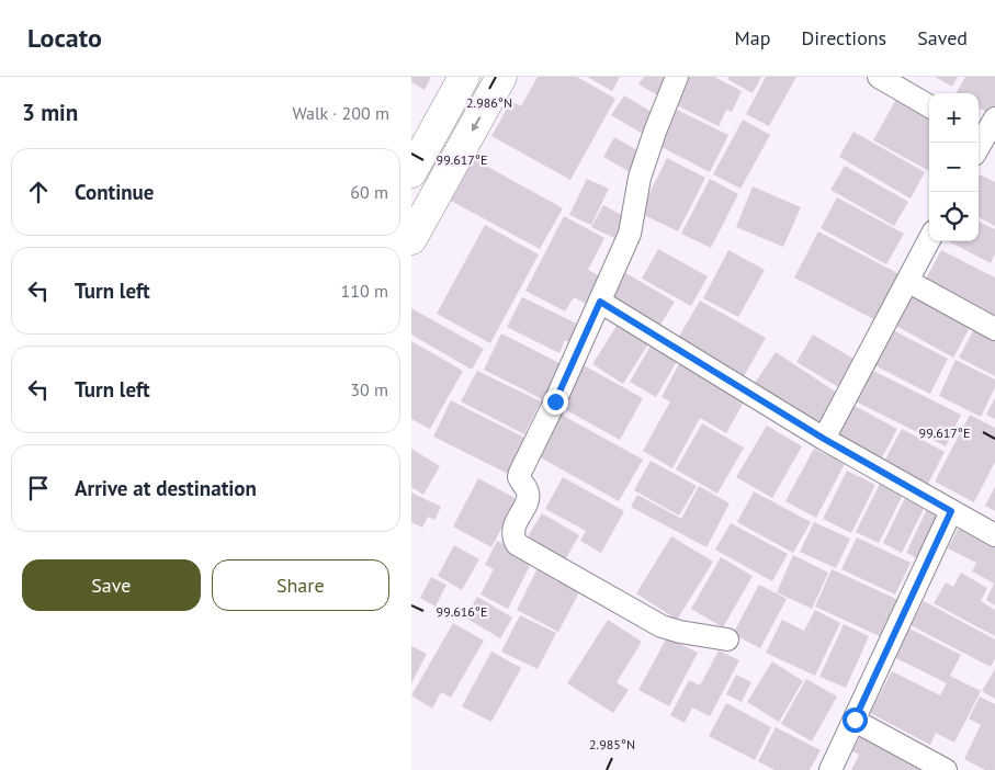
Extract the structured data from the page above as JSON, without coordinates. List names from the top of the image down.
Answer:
{
  "page": {
    "header": "Locato",
    "nav": ["Map", "Directions", "Saved"],
    "heading": ["3 min", "Walk · 200 m"],
    "map_buttons": ["+", "−"],
    "list": [
      ["Continue", "60 m"],
      ["Turn left", "110 m"],
      ["Turn left", "30 m"],
      "Arrive at destination"
    ],
    "buttons": ["Save", "Share"]
  },
  "coordinates": [
    "2.986°N",
    "99.617°E",
    "99.616°E",
    "2.985°N"
  ]
}
